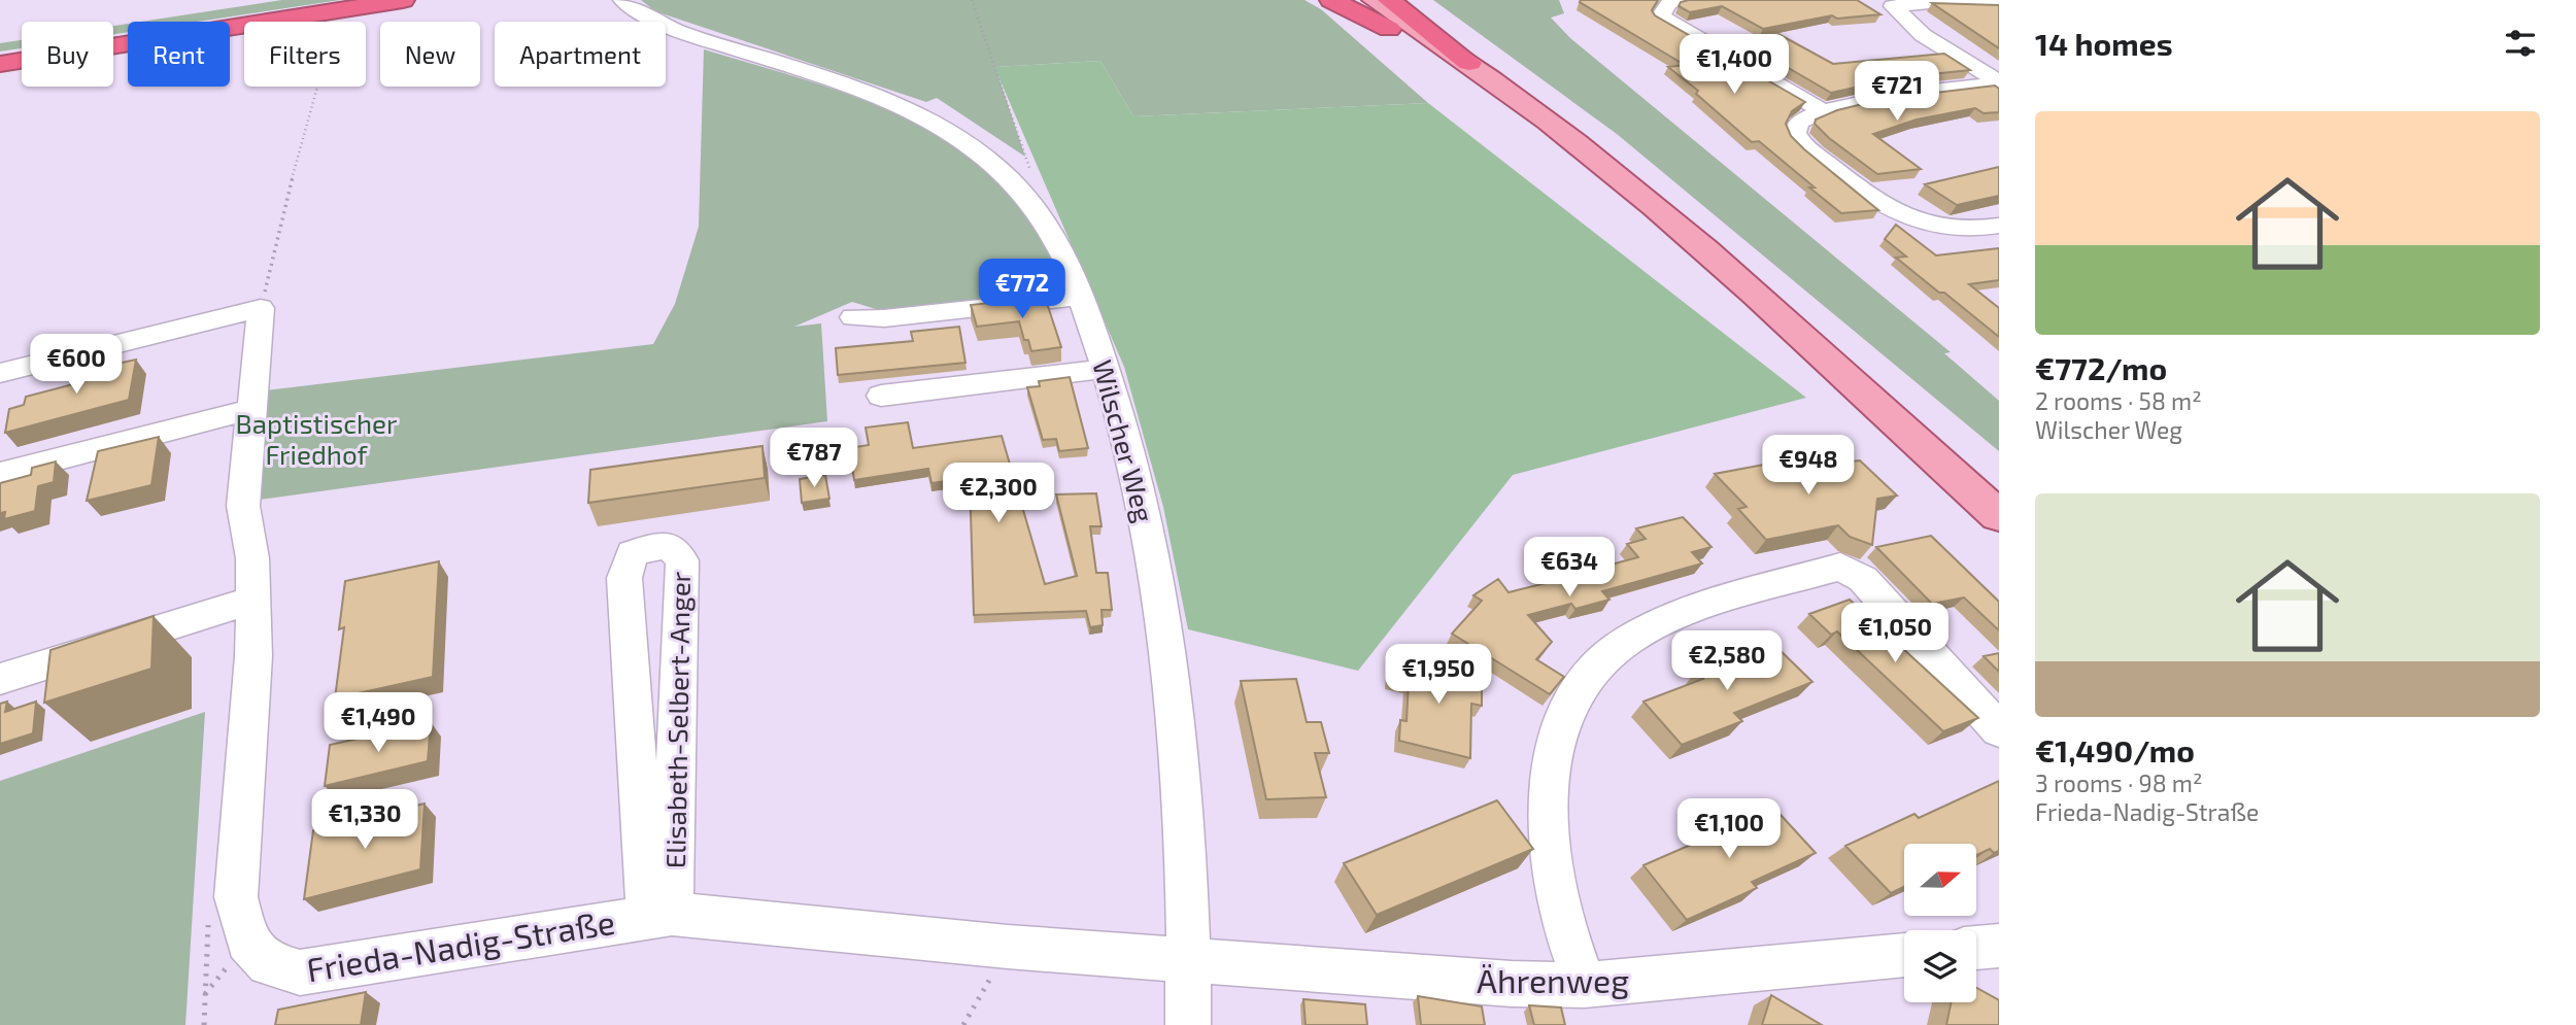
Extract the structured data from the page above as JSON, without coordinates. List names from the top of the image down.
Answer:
{
  "streets": {
    "street": [
      "Wilscher Weg",
      "Elisabeth-Selbert-Anger",
      "Frieda-Nadig-Straße",
      "Ährenweg"
    ]
  },
  "crossings": [
    ["Wilscher Weg", "Frieda-Nadig-Straße"],
    ["Wilscher Weg", "Ährenweg"],
    ["Elisabeth-Selbert-Anger", "Frieda-Nadig-Straße"],
    ["Frieda-Nadig-Straße", "Ährenweg"]
  ],
  "parks": ["Baptistischer Friedhof"],
  "north": "right",
  "page": {
    "heading": "14 homes",
    "chip": [
      "Buy",
      "Rent",
      "Filters",
      "New",
      "Apartment"
    ],
    "price": [
      "€1,400",
      "€721",
      "€772",
      "€600",
      "€787",
      "€948",
      "€2,300",
      "€634",
      "€1,050",
      "€2,580",
      "€1,950",
      "€1,490",
      "€1,330",
      "€1,100"
    ],
    "list": [
      {
        "name": "€772/mo",
        "note": "2 rooms · 58 m² · Wilscher Weg"
      },
      {
        "name": "€1,490/mo",
        "note": "3 rooms · 98 m² · Frieda-Nadig-Straße"
      }
    ]
  }
}
